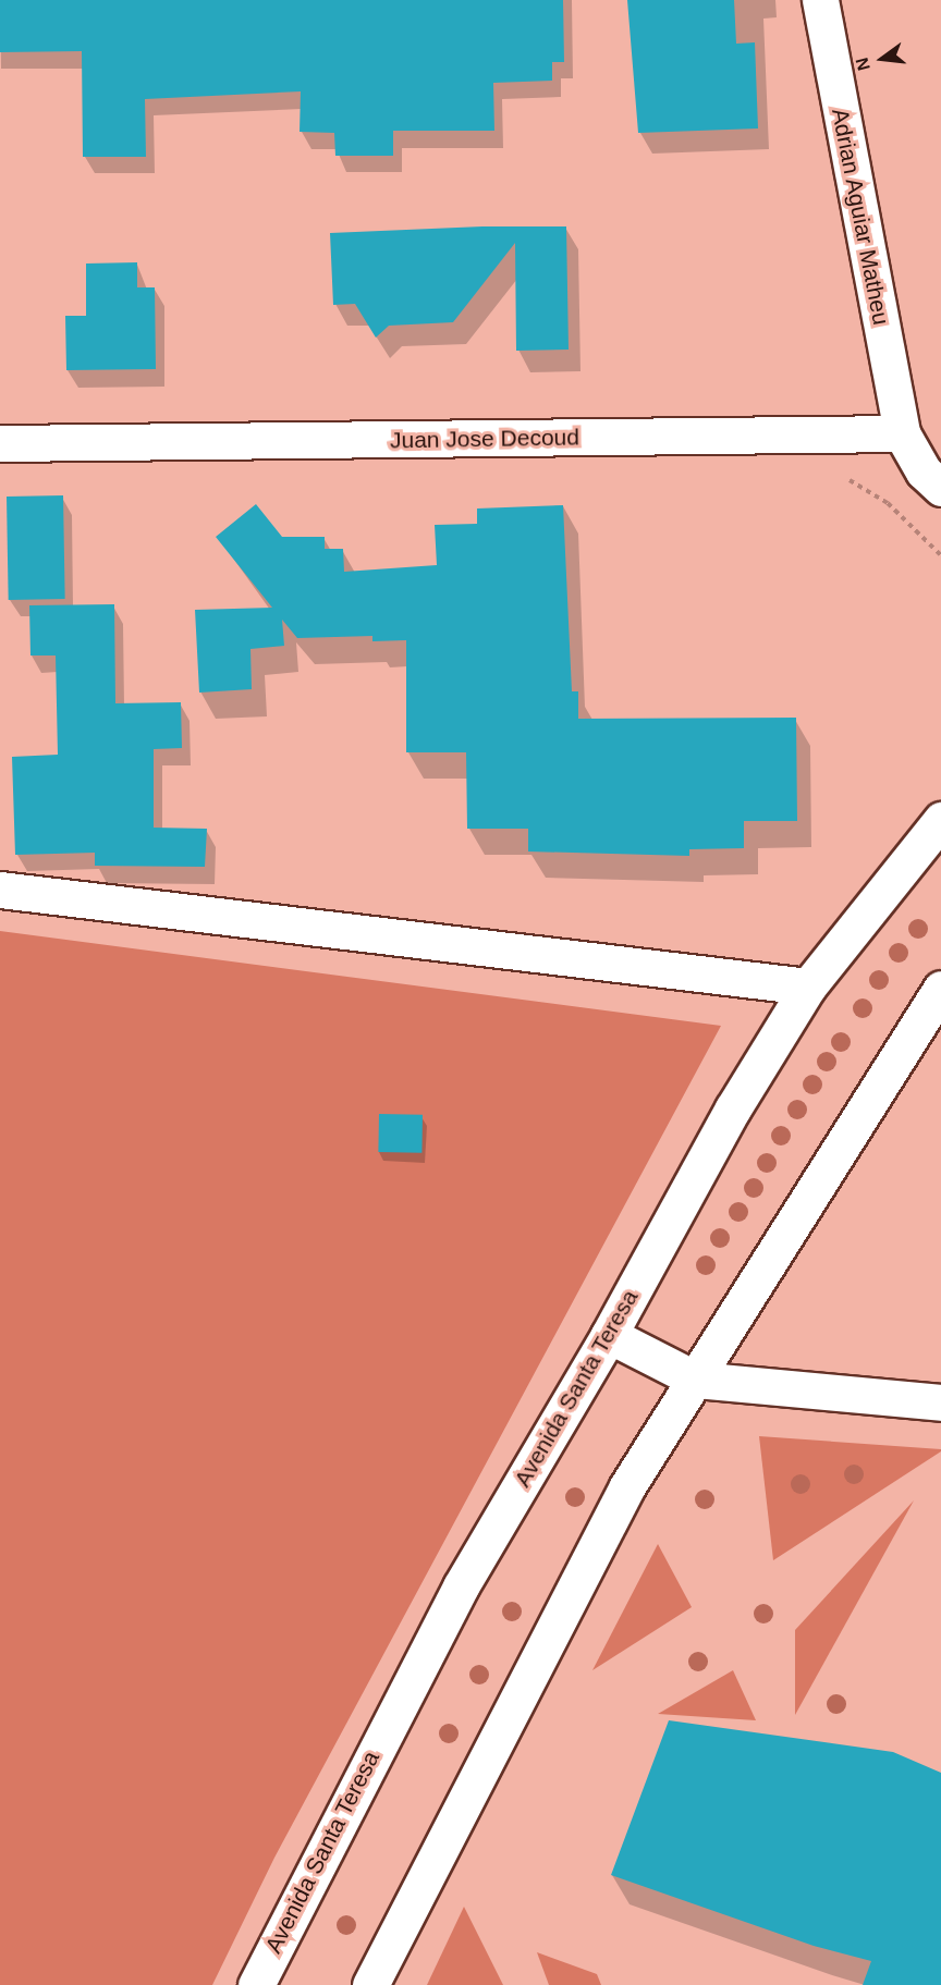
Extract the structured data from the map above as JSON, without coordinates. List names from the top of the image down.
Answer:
{
  "streets": {
    "street": ["Adrian Aguiar Matheu", "Juan Jose Decoud", "Avenida Santa Teresa"]
  },
  "crossings": [
    ["Adrian Aguiar Matheu", "Juan Jose Decoud"]
  ],
  "north": "left"
}
